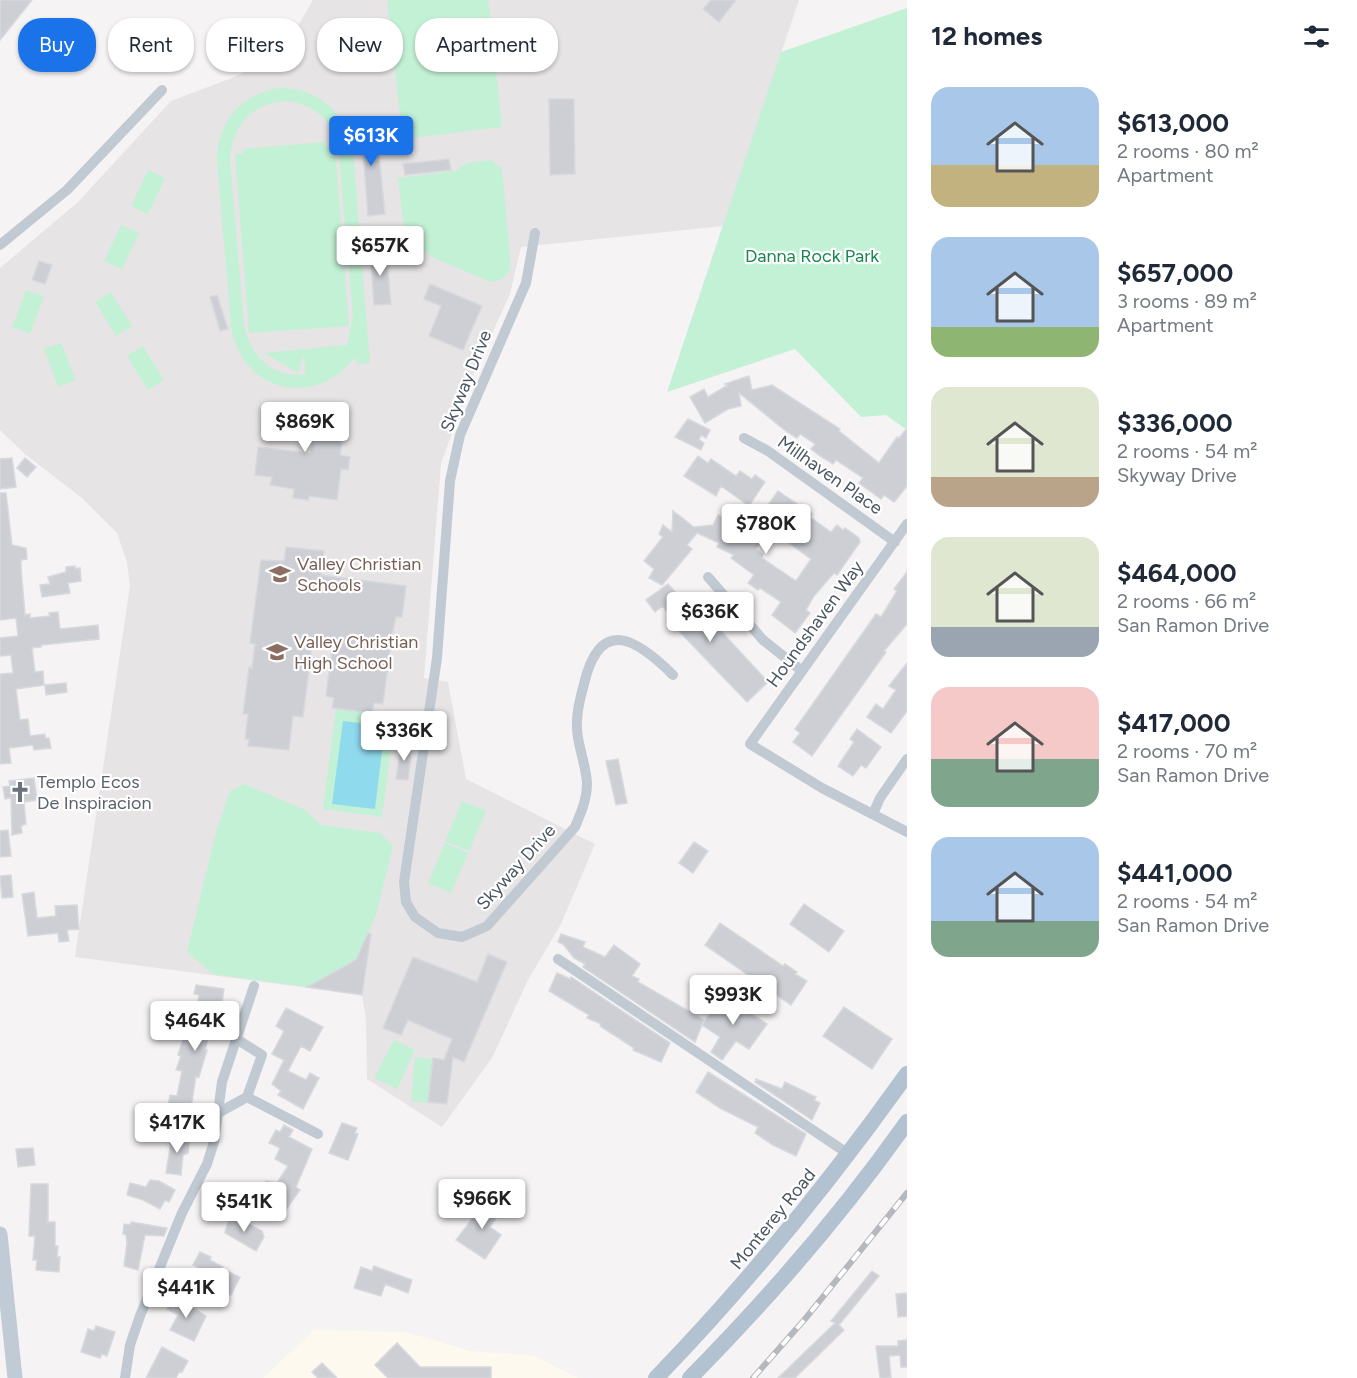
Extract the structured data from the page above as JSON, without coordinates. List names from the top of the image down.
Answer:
{
  "streets": {
    "main road": ["Monterey Road"],
    "street": ["Skyway Drive", "Millhaven Place", "Houndshaven Way"]
  },
  "crossings": [
    ["Millhaven Place", "Houndshaven Way"]
  ],
  "parks": ["Danna Rock Park"],
  "places": {
    "school or university": ["Valley Christian Schools", "Valley Christian High School"],
    "church": ["Templo Ecos De Inspiracion"]
  },
  "page": {
    "heading": "12 homes",
    "chip": [
      "Buy",
      "Rent",
      "Filters",
      "New",
      "Apartment"
    ],
    "list": [
      {
        "name": "$613,000",
        "note": "2 rooms · 80 m² · Apartment"
      },
      {
        "name": "$657,000",
        "note": "3 rooms · 89 m² · Apartment"
      },
      {
        "name": "$336,000",
        "note": "2 rooms · 54 m² · Skyway Drive"
      },
      {
        "name": "$464,000",
        "note": "2 rooms · 66 m² · San Ramon Drive"
      },
      {
        "name": "$417,000",
        "note": "2 rooms · 70 m² · San Ramon Drive"
      },
      {
        "name": "$441,000",
        "note": "2 rooms · 54 m² · San Ramon Drive"
      }
    ],
    "price": [
      "$613K",
      "$657K",
      "$869K",
      "$780K",
      "$636K",
      "$336K",
      "$993K",
      "$464K",
      "$417K",
      "$966K",
      "$541K",
      "$441K"
    ]
  }
}
